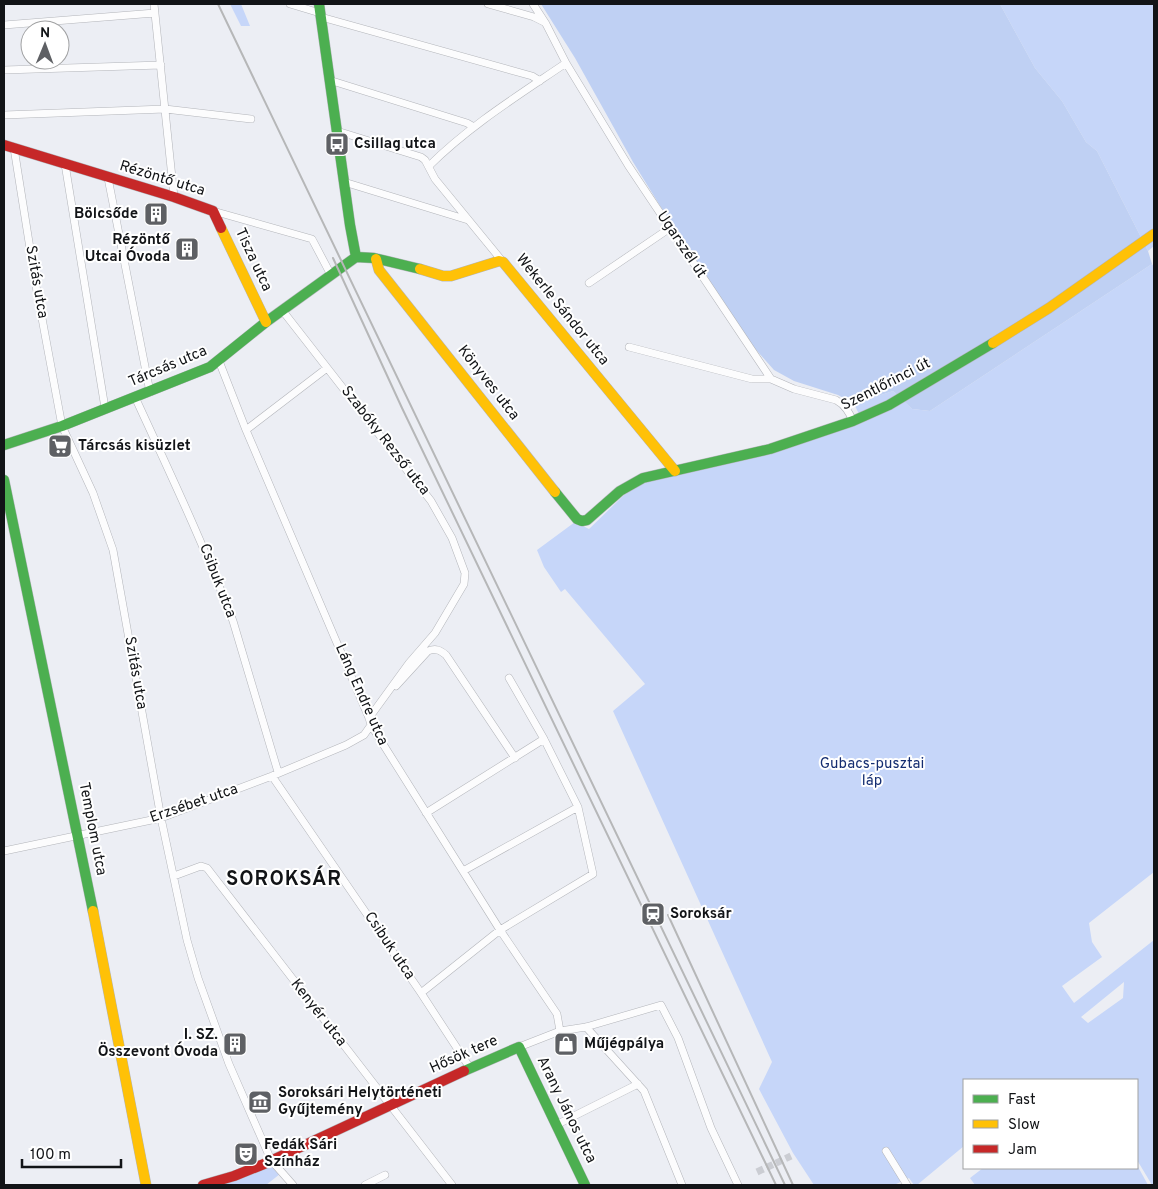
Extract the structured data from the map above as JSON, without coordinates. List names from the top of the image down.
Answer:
{
  "streets": {
    "main road": [
      "Rézöntő utca",
      "Tisza utca",
      "Wekerle Sándor utca",
      "Tárcsás utca",
      "Könyves utca",
      "Szentlőrinci út",
      "Templom utca",
      "Hősök tere",
      "Arany János utca"
    ],
    "street": [
      "Ugarszél út",
      "Szitás utca",
      "Szabóky Rezső utca",
      "Csibuk utca",
      "Láng Endre utca",
      "Erzsébet utca",
      "Kenyér utca"
    ]
  },
  "crossings": [
    ["Rézöntő utca", "Tisza utca"],
    ["Rézöntő utca", "Szitás utca"],
    ["Rézöntő utca", "Tárcsás utca"],
    ["Tisza utca", "Tárcsás utca"],
    ["Szitás utca", "Tárcsás utca"],
    ["Szitás utca", "Erzsébet utca"],
    ["Szitás utca", "Kenyér utca"],
    ["Szitás utca", "Hősök tere"],
    ["Wekerle Sándor utca", "Szentlőrinci út"],
    ["Tárcsás utca", "Szabóky Rezső utca"],
    ["Tárcsás utca", "Csibuk utca"],
    ["Tárcsás utca", "Láng Endre utca"],
    ["Könyves utca", "Szentlőrinci út"],
    ["Szabóky Rezső utca", "Erzsébet utca"],
    ["Csibuk utca", "Erzsébet utca"],
    ["Csibuk utca", "Hősök tere"],
    ["Láng Endre utca", "Erzsébet utca"],
    ["Láng Endre utca", "Hősök tere"],
    ["Erzsébet utca", "Templom utca"],
    ["Kenyér utca", "Hősök tere"],
    ["Hősök tere", "Arany János utca"]
  ],
  "districts": ["SOROKSÁR"],
  "parks": ["Gubacs-pusztai láp"],
  "places": {
    "bus stop": ["Csillag utca"],
    "building": ["Bölcsőde", "Rézöntő Utcai Óvoda", "I. SZ. Összevont Óvoda"],
    "supermarket": ["Tárcsás kisüzlet"],
    "station": ["Soroksár"],
    "shop": ["Műjégpálya"],
    "museum": ["Soroksári Helytörténeti Gyűjtemény"],
    "theatre": ["Fedák Sári Színház"]
  },
  "legend": ["Fast", "Slow", "Jam"],
  "scale_bar": "100 m",
  "north": "top"
}
